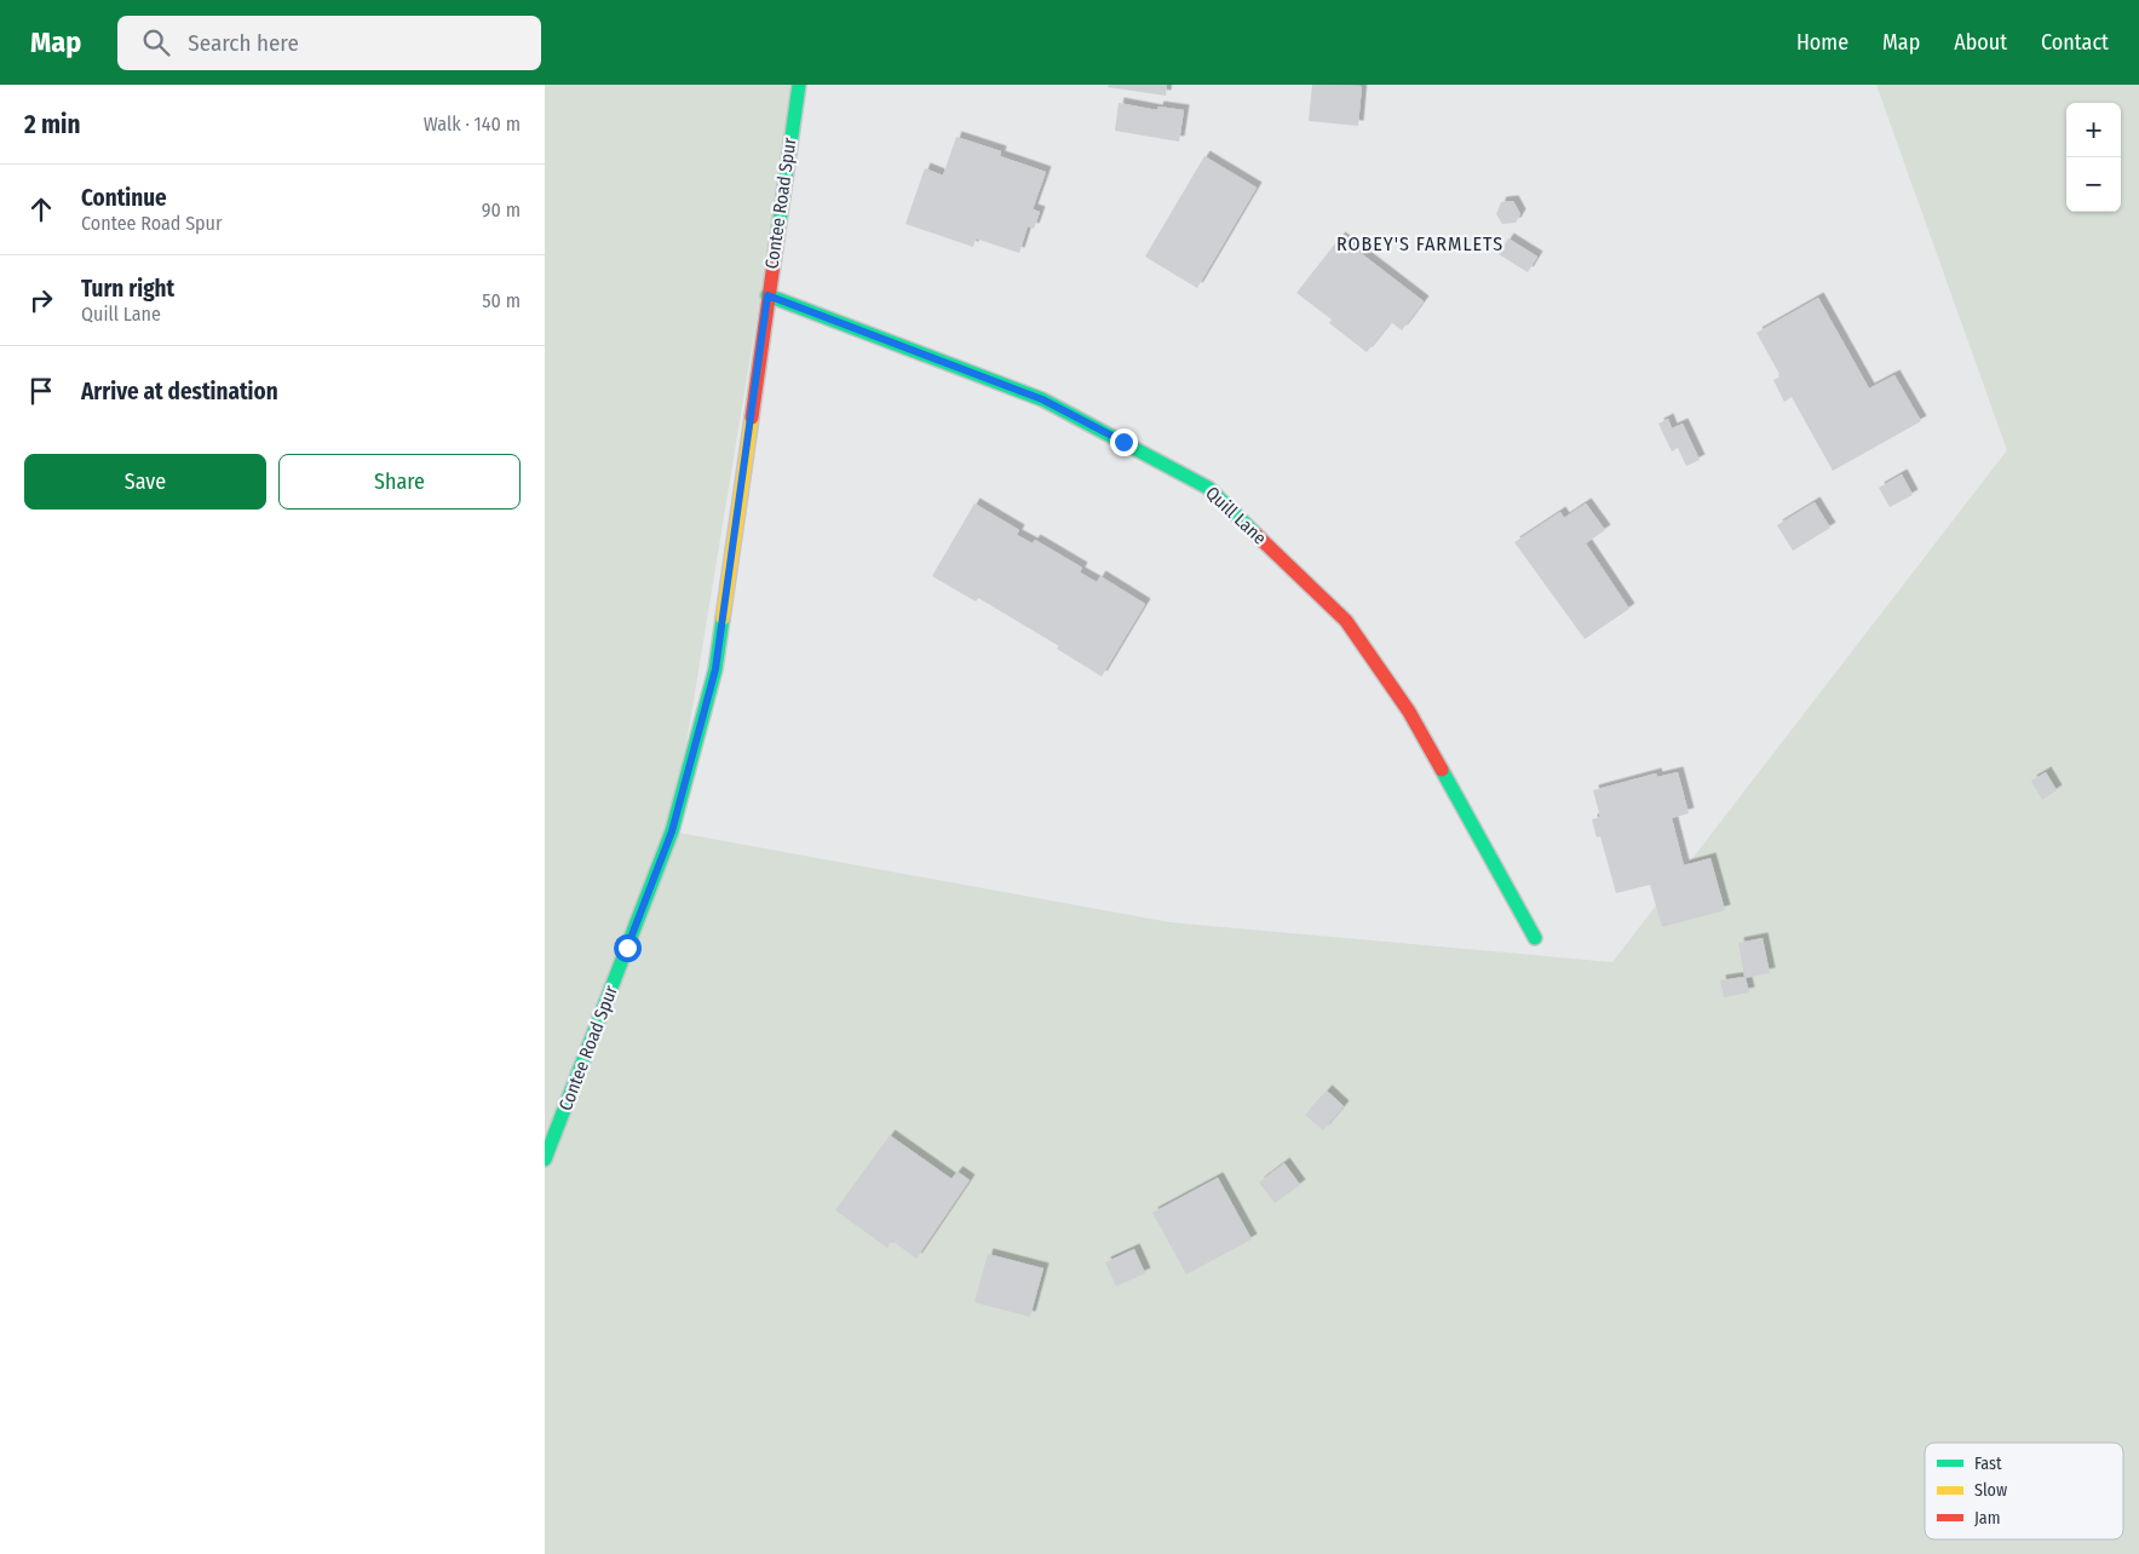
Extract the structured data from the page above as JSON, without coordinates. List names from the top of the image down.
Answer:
{
  "streets": {
    "street": ["Contee Road Spur", "Quill Lane"]
  },
  "crossings": [
    ["Contee Road Spur", "Quill Lane"]
  ],
  "districts": ["ROBEY'S FARMLETS"],
  "legend": ["Fast", "Slow", "Jam"],
  "page": {
    "header": "Map",
    "search": "Search here",
    "nav": [
      "Home",
      "Map",
      "About",
      "Contact"
    ],
    "heading": ["2 min", "Walk · 140 m"],
    "map_buttons": ["+", "−"],
    "list": [
      ["Continue", "Contee Road Spur", "90 m"],
      ["Turn right", "Quill Lane", "50 m"],
      "Arrive at destination"
    ],
    "buttons": ["Save", "Share"]
  }
}
